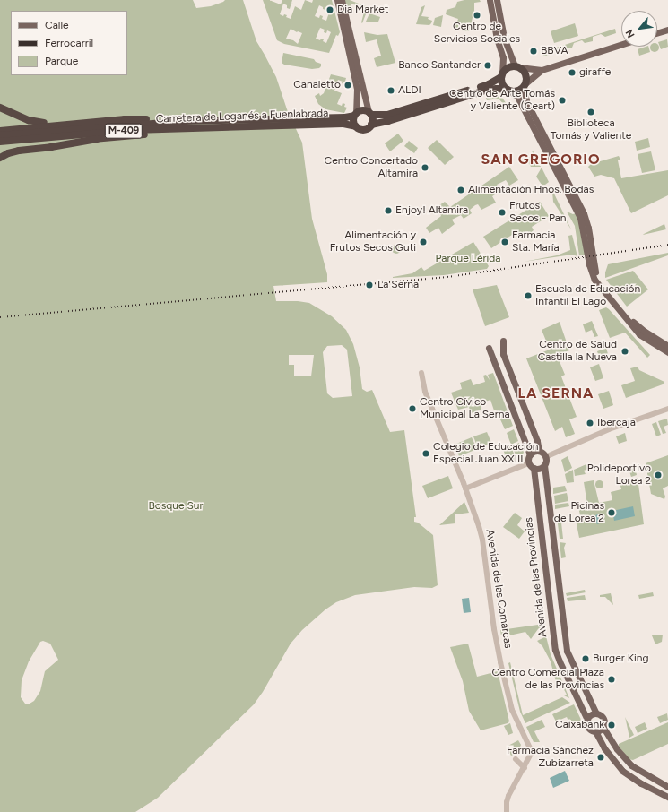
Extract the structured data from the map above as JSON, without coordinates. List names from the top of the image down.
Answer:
{
  "streets": {
    "highway": ["Carretera de Leganés a Fuenlabrada", "M-409"],
    "main road": ["Avenida de las Provincias"],
    "street": ["Avenida de las Comarcas"]
  },
  "crossings": [
    ["Carretera de Leganés a Fuenlabrada", "M-409"]
  ],
  "districts": ["SAN GREGORIO", "LA SERNA"],
  "parks": ["Parque Lérida", "Bosque Sur"],
  "places": [
    "Dia Market",
    "Centro de Servicios Sociales",
    "BBVA",
    "Banco Santander",
    "giraffe",
    "Canaletto",
    "ALDI",
    "Centro de Arte Tomás y Valiente (Ceart)",
    "Biblioteca Tomás y Valiente",
    "Centro Concertado Altamira",
    "Alimentación Hnos. Bodas",
    "Enjoy! Altamira",
    "Frutos Secos - Pan",
    "Alimentación y Frutos Secos Guti",
    "Farmacia Sta. María",
    "La Serna",
    "Escuela de Educación Infantil El Lago",
    "Centro de Salud Castilla la Nueva",
    "Centro Cívico Municipal La Serna",
    "Ibercaja",
    "Colegio de Educación Especial Juan XXIII",
    "Polideportivo Lorea 2",
    "Picinas de Lorea 2",
    "Burger King",
    "Centro Comercial Plaza de las Provincias",
    "Caixabank",
    "Farmacia Sánchez Zubizarreta"
  ],
  "legend": ["Calle", "Ferrocarril", "Parque"],
  "north": "bottom left"
}
